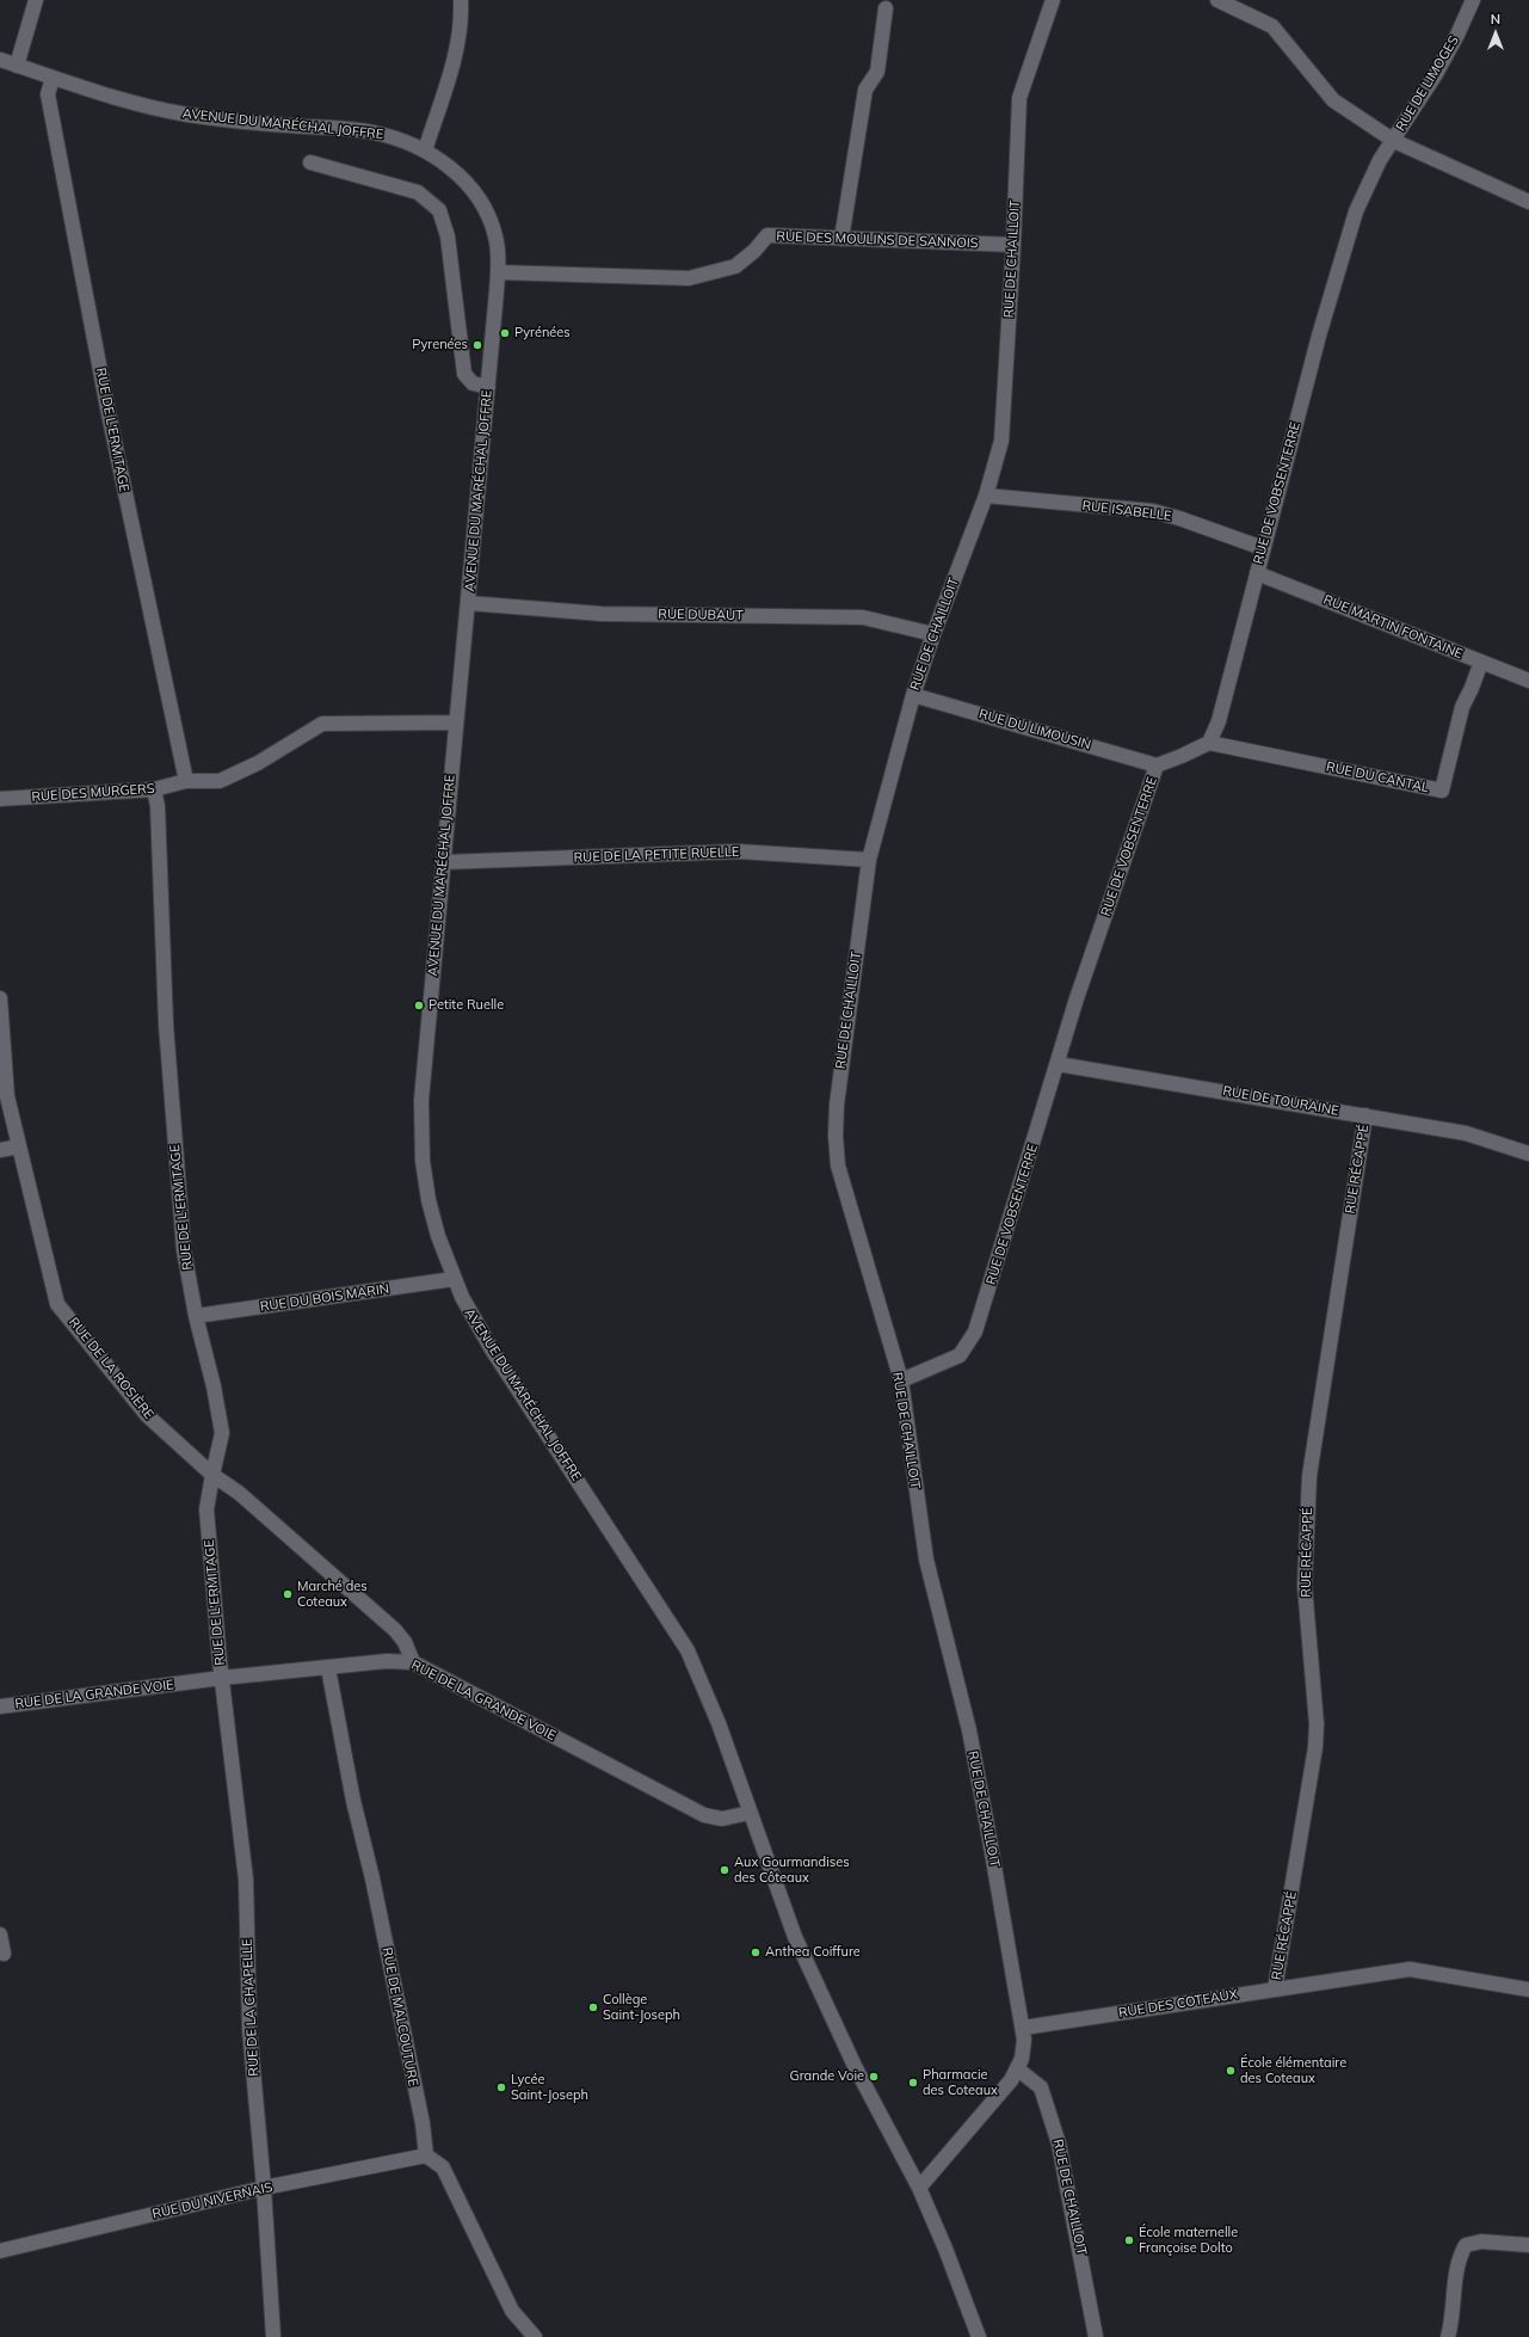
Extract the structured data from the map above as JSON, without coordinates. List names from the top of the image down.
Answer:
{
  "streets": {
    "street": [
      "RUE DE LIMOGES",
      "AVENUE DU MARÉCHAL JOFFRE",
      "RUE DES MOULINS DE SANNOIS",
      "RUE DE CHAILLOIT",
      "RUE DE L'ERMITAGE",
      "RUE DE VOBSENTERRE",
      "RUE ISABELLE",
      "RUE DUBAUT",
      "RUE MARTIN FONTAINE",
      "RUE DU LIMOUSIN",
      "RUE DU CANTAL",
      "RUE DES MURGERS",
      "RUE DE LA PETITE RUELLE",
      "RUE DE TOURAINE",
      "RUE RÉCAPPÉ",
      "RUE DU BOIS MARIN",
      "RUE DE LA ROSIÈRE",
      "RUE DE LA GRANDE VOIE",
      "RUE DES COTEAUX",
      "RUE DE LA CHAPELLE",
      "RUE DE MALCOUTURE",
      "RUE DU NIVERNAIS"
    ]
  },
  "crossings": [
    ["RUE DE LIMOGES", "RUE DE VOBSENTERRE"],
    ["AVENUE DU MARÉCHAL JOFFRE", "RUE DES MOULINS DE SANNOIS"],
    ["AVENUE DU MARÉCHAL JOFFRE", "RUE DE L'ERMITAGE"],
    ["AVENUE DU MARÉCHAL JOFFRE", "RUE DUBAUT"],
    ["AVENUE DU MARÉCHAL JOFFRE", "RUE DES MURGERS"],
    ["AVENUE DU MARÉCHAL JOFFRE", "RUE DE LA PETITE RUELLE"],
    ["AVENUE DU MARÉCHAL JOFFRE", "RUE DU BOIS MARIN"],
    ["AVENUE DU MARÉCHAL JOFFRE", "RUE DE LA GRANDE VOIE"],
    ["RUE DES MOULINS DE SANNOIS", "RUE DE CHAILLOIT"],
    ["RUE DE CHAILLOIT", "RUE DE VOBSENTERRE"],
    ["RUE DE CHAILLOIT", "RUE ISABELLE"],
    ["RUE DE CHAILLOIT", "RUE DUBAUT"],
    ["RUE DE CHAILLOIT", "RUE DU LIMOUSIN"],
    ["RUE DE CHAILLOIT", "RUE DE LA PETITE RUELLE"],
    ["RUE DE CHAILLOIT", "RUE DES COTEAUX"],
    ["RUE DE L'ERMITAGE", "RUE DES MURGERS"],
    ["RUE DE L'ERMITAGE", "RUE DU BOIS MARIN"],
    ["RUE DE L'ERMITAGE", "RUE DE LA ROSIÈRE"],
    ["RUE DE L'ERMITAGE", "RUE DE LA GRANDE VOIE"],
    ["RUE DE L'ERMITAGE", "RUE DE LA CHAPELLE"],
    ["RUE DE VOBSENTERRE", "RUE ISABELLE"],
    ["RUE DE VOBSENTERRE", "RUE MARTIN FONTAINE"],
    ["RUE DE VOBSENTERRE", "RUE DU LIMOUSIN"],
    ["RUE DE VOBSENTERRE", "RUE DU CANTAL"],
    ["RUE DE VOBSENTERRE", "RUE DE TOURAINE"],
    ["RUE MARTIN FONTAINE", "RUE DU CANTAL"],
    ["RUE DE TOURAINE", "RUE RÉCAPPÉ"],
    ["RUE RÉCAPPÉ", "RUE DES COTEAUX"],
    ["RUE DE LA ROSIÈRE", "RUE DE LA GRANDE VOIE"],
    ["RUE DE LA GRANDE VOIE", "RUE DE LA CHAPELLE"],
    ["RUE DE LA GRANDE VOIE", "RUE DE MALCOUTURE"],
    ["RUE DE LA CHAPELLE", "RUE DU NIVERNAIS"],
    ["RUE DE MALCOUTURE", "RUE DU NIVERNAIS"]
  ],
  "places": [
    "Pyrénées",
    "Pyrenées",
    "Petite Ruelle",
    "Marché des Coteaux",
    "Aux Gourmandises des Côteaux",
    "Anthea Coiffure",
    "Collège Saint-Joseph",
    "École élémentaire des Coteaux",
    "Grande Voie",
    "Pharmacie des Coteaux",
    "Lycée Saint-Joseph",
    "École maternelle Françoise Dolto"
  ],
  "north": "top"
}
